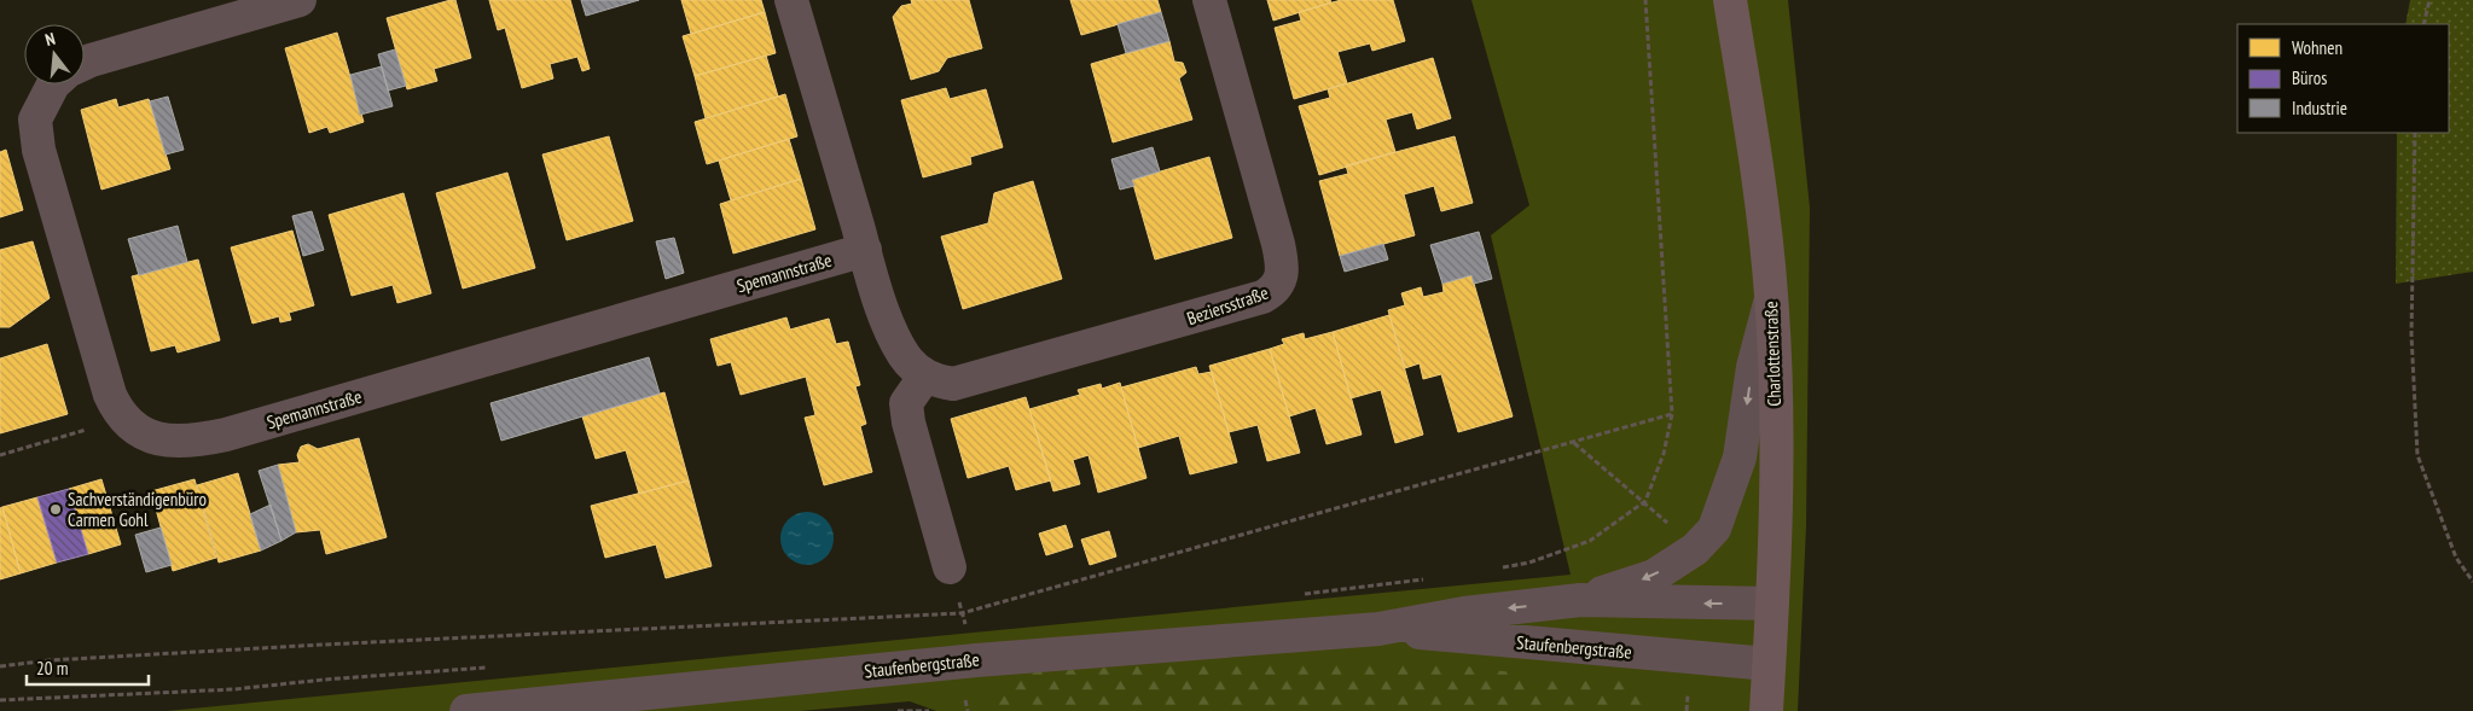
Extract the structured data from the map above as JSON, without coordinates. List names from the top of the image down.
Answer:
{
  "streets": {
    "main road": ["Charlottenstraße"],
    "street": ["Spemannstraße", "Beziersstraße", "Staufenbergstraße"]
  },
  "crossings": [
    ["Spemannstraße", "Beziersstraße"],
    ["Charlottenstraße", "Staufenbergstraße"]
  ],
  "places": ["Sachverständigenbüro Carmen Gohl"],
  "legend": ["Wohnen", "Büros", "Industrie"],
  "scale_bar": "20 m",
  "north": "top"
}
